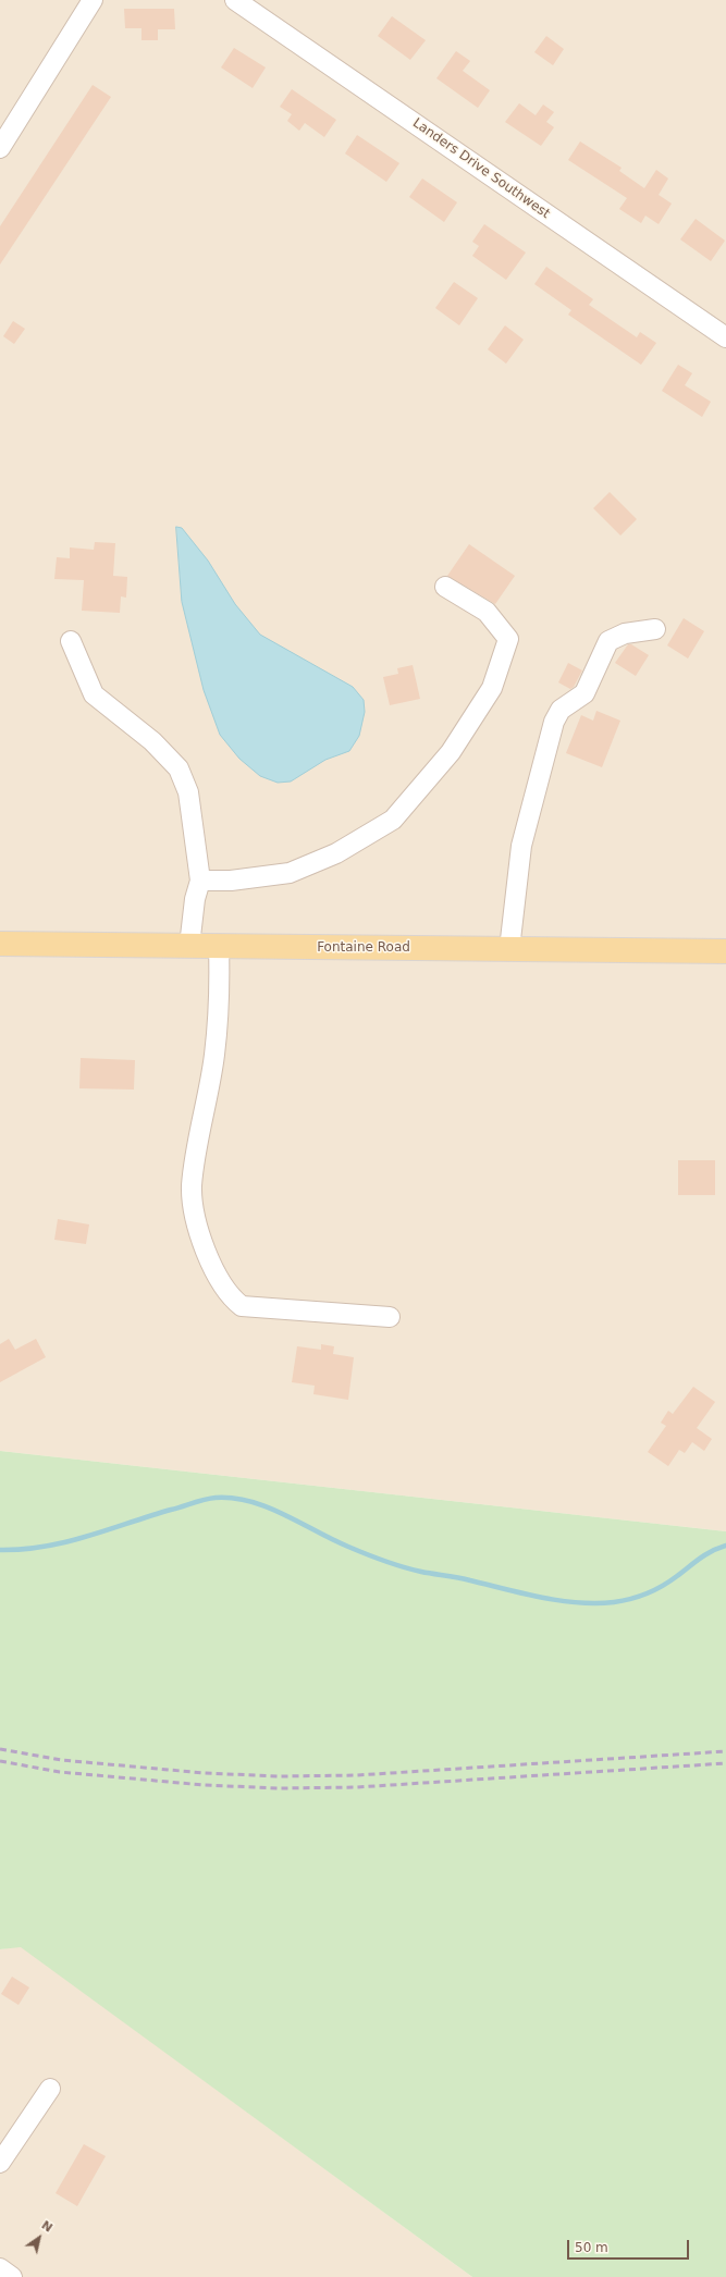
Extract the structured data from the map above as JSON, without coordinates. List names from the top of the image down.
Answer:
{
  "streets": {
    "main road": ["Fontaine Road"],
    "street": ["Landers Drive Southwest"]
  },
  "scale_bar": "50 m",
  "north": "top right"
}
